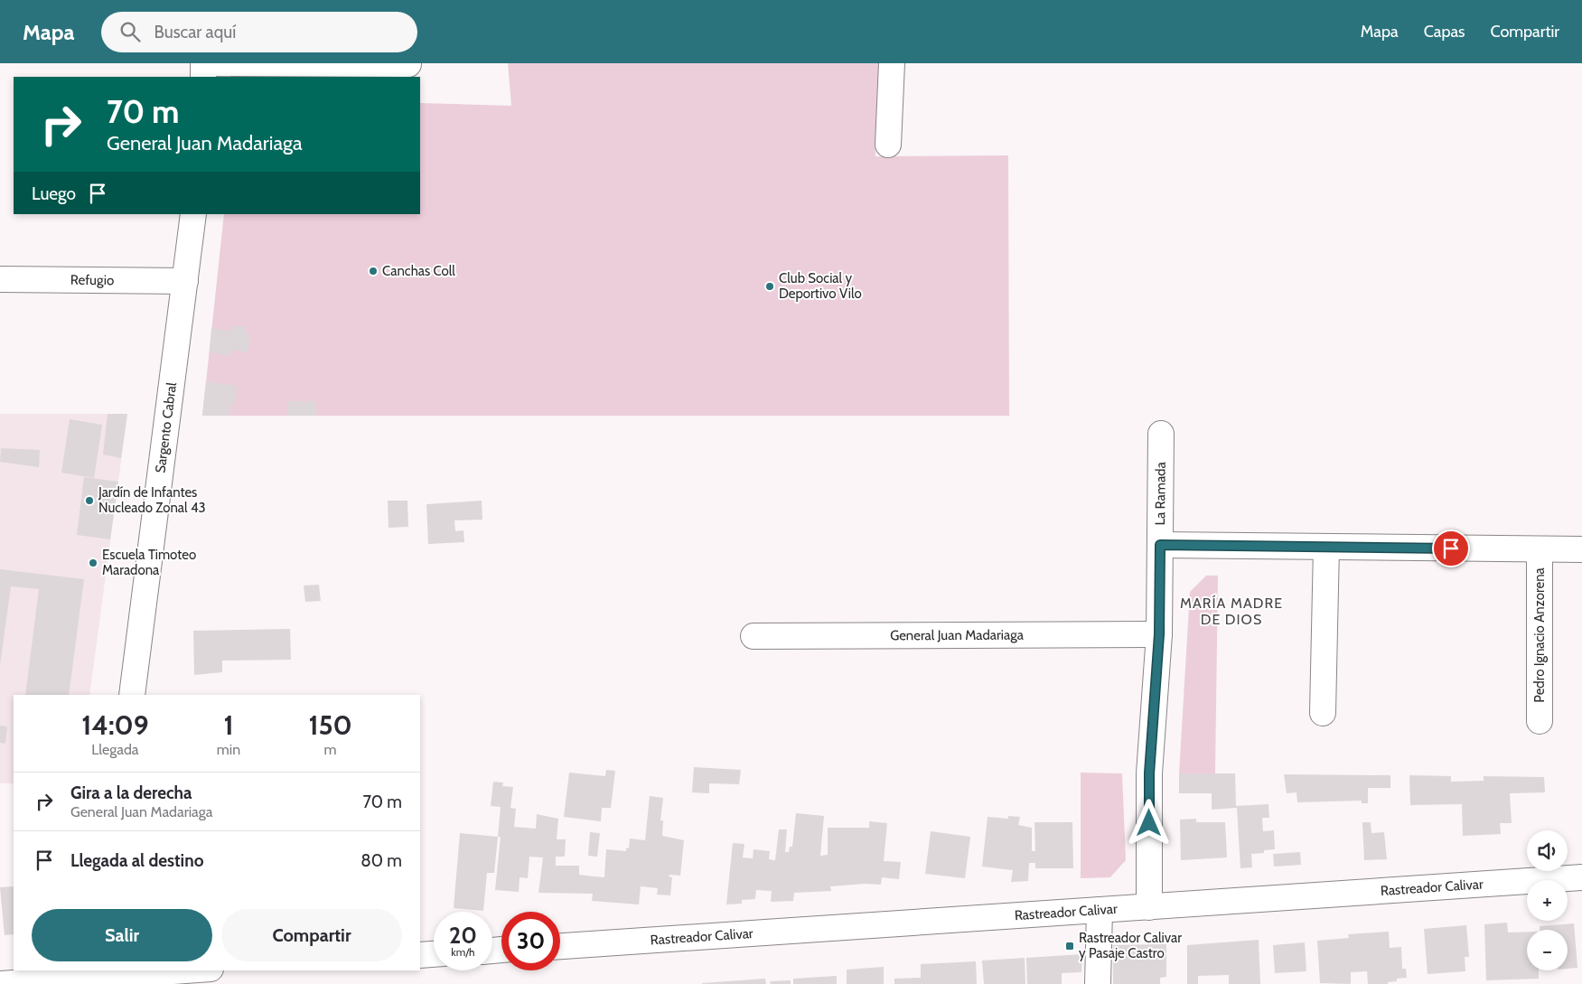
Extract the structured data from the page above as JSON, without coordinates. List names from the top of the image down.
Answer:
{
  "streets": {
    "street": [
      "Refugio",
      "Sargento Cabral",
      "La Ramada",
      "General Juan Madariaga",
      "Pedro Ignacio Anzorena",
      "Rastreador Calivar"
    ]
  },
  "crossings": [
    ["Refugio", "Sargento Cabral"],
    ["La Ramada", "General Juan Madariaga"],
    ["La Ramada", "Rastreador Calivar"]
  ],
  "districts": ["MARÍA MADRE DE DIOS"],
  "places": {
    "other": [
      "Canchas Coll",
      "Club Social y Deportivo Vilo",
      "Jardín de Infantes Nucleado Zonal 43",
      "Escuela Timoteo Maradona"
    ],
    "transit": ["Rastreador Calivar y Pasaje Castro"]
  },
  "page": {
    "header": "Mapa",
    "search": "Buscar aquí",
    "nav": ["Mapa", "Capas", "Compartir"],
    "turn": ["70 m", "General Juan Madariaga"],
    "then": "Luego",
    "eta": [
      "14:09",
      "Llegada",
      "1",
      "min",
      "150",
      "m"
    ],
    "list": [
      {
        "name": "Gira a la derecha",
        "note": "General Juan Madariaga",
        "value": "70 m"
      },
      {
        "name": "Llegada al destino",
        "value": "80 m"
      }
    ],
    "map_buttons": ["+", "−"],
    "buttons": ["Salir", "Compartir"],
    "speed": "20 km/h",
    "limit": "30"
  }
}
